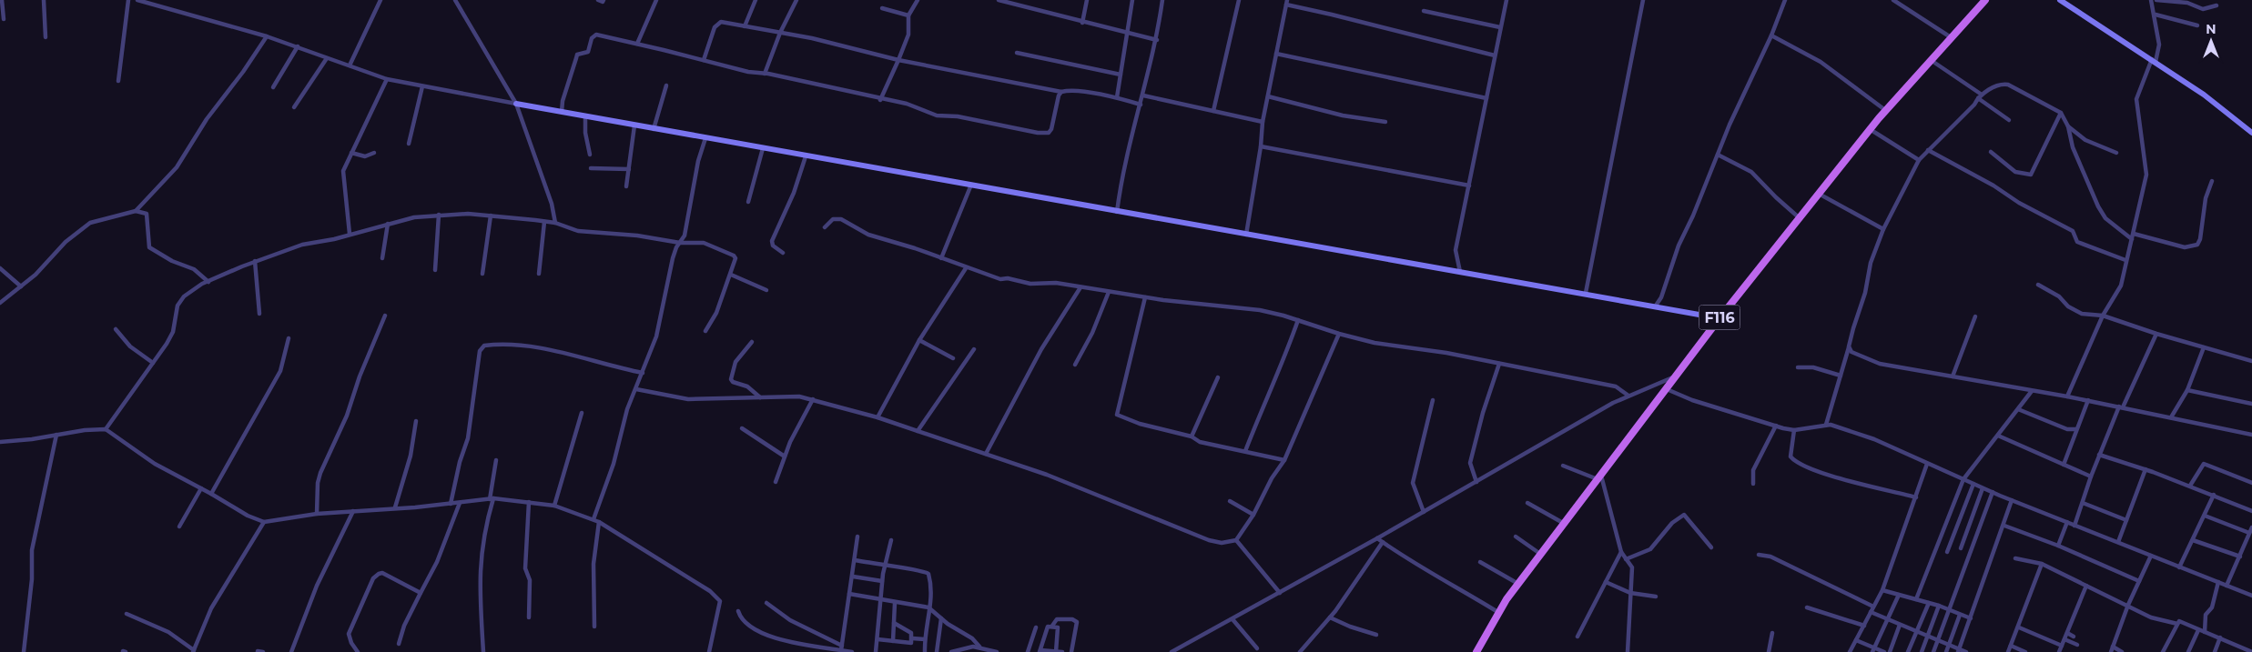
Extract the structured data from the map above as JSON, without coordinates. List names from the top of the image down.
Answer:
{
  "streets": {
    "main road": ["F116"]
  },
  "north": "top"
}
